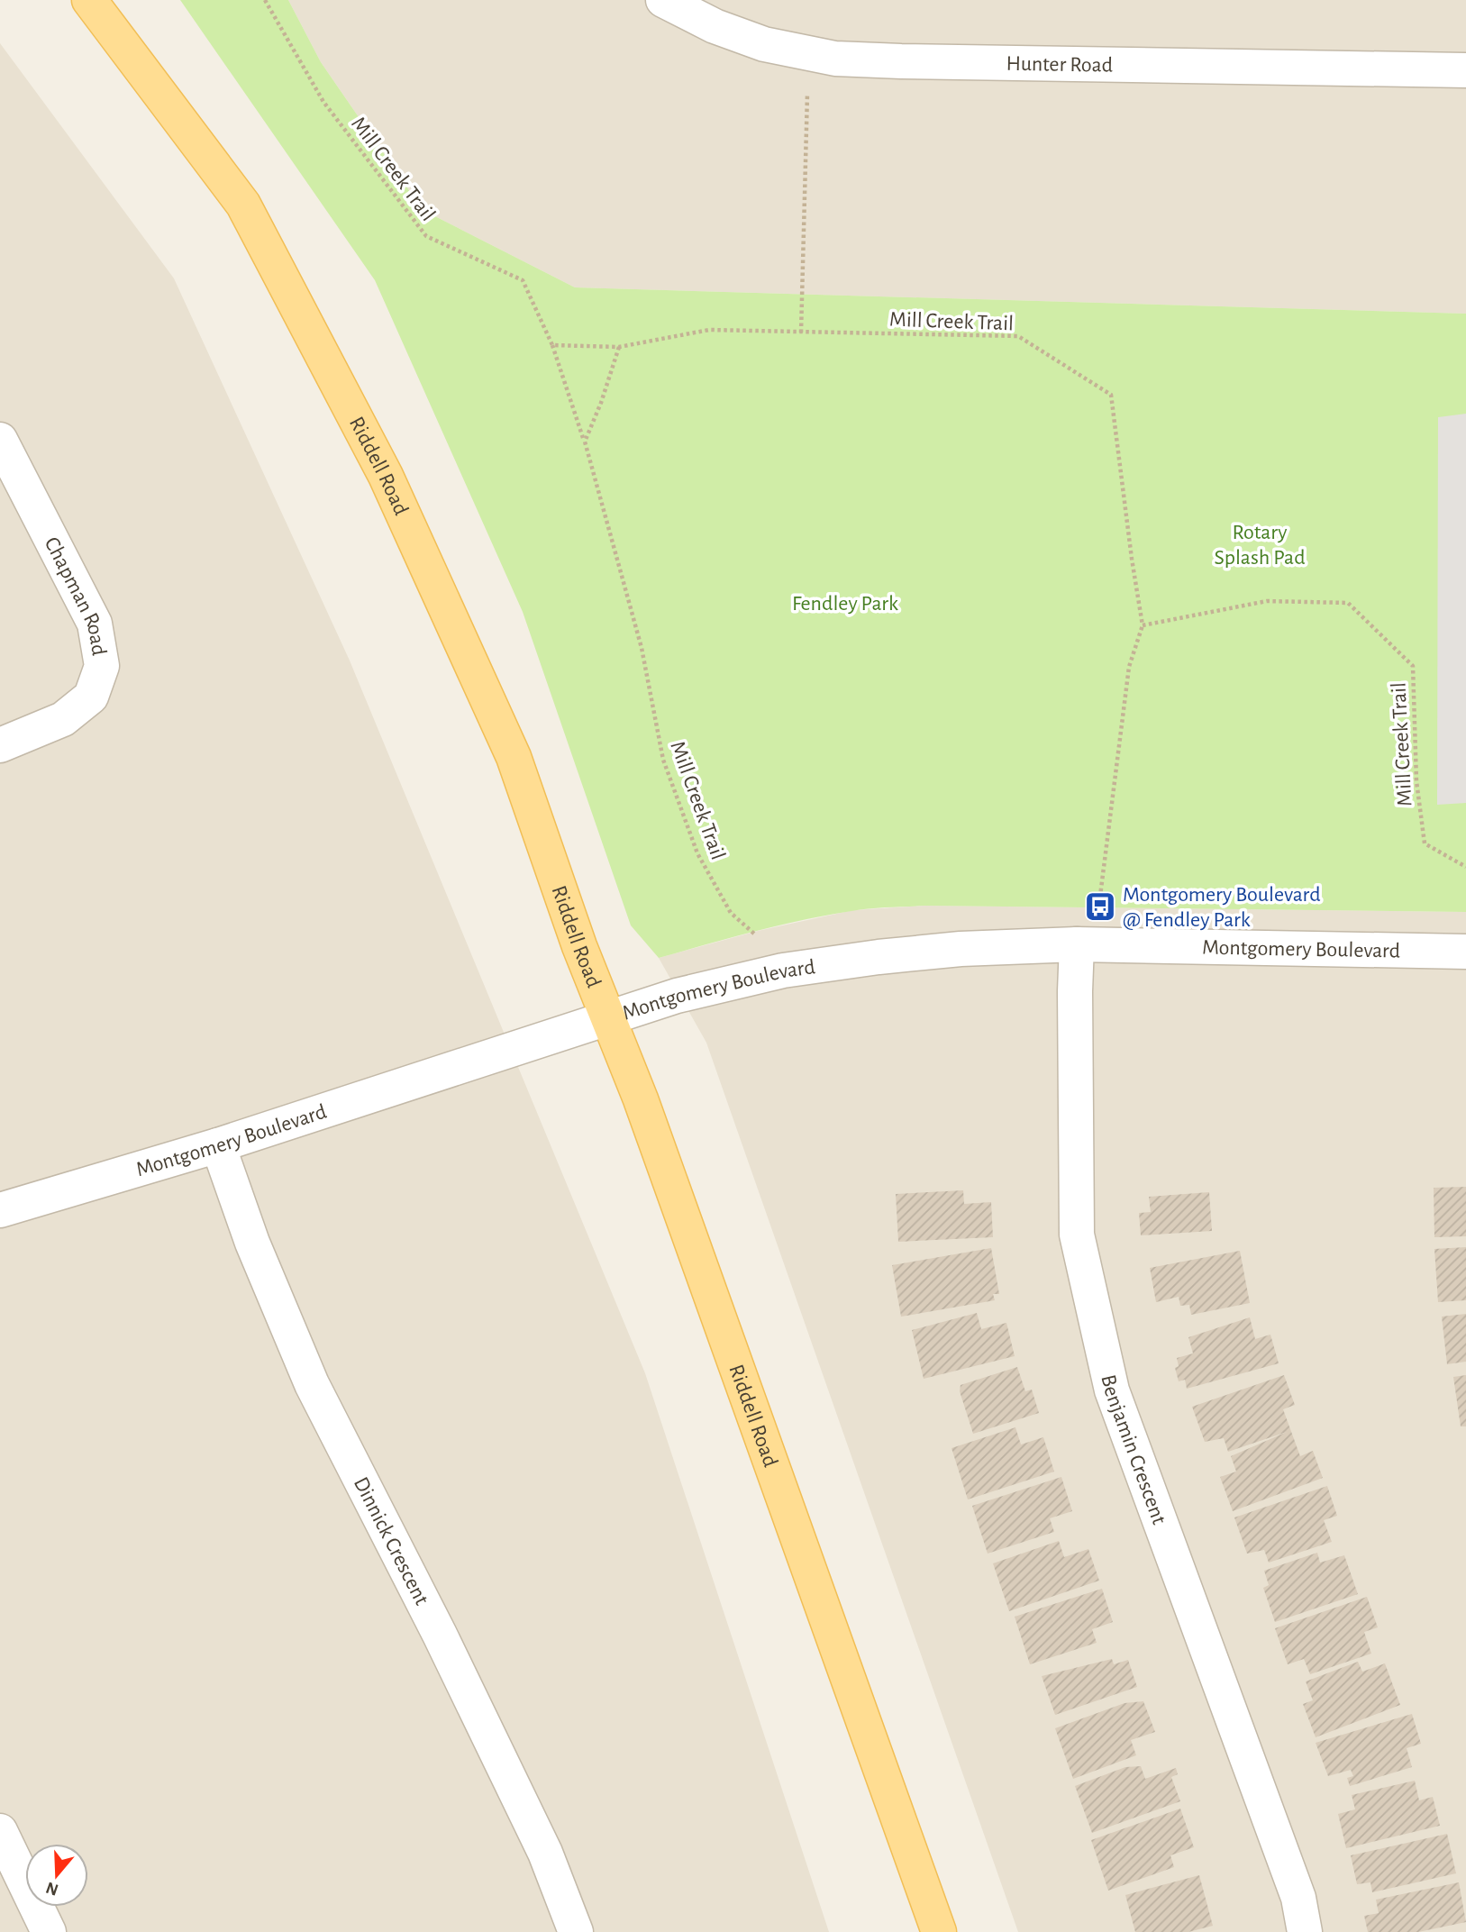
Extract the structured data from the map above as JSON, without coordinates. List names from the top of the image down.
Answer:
{
  "streets": {
    "main road": ["Riddell Road"],
    "street": [
      "Hunter Road",
      "Chapman Road",
      "Montgomery Boulevard",
      "Benjamin Crescent",
      "Dinnick Crescent"
    ],
    "path": ["Mill Creek Trail"]
  },
  "crossings": [
    ["Riddell Road", "Montgomery Boulevard"],
    ["Montgomery Boulevard", "Benjamin Crescent"],
    ["Montgomery Boulevard", "Dinnick Crescent"]
  ],
  "parks": ["Rotary Splash Pad", "Fendley Park"],
  "places": {
    "bus stop": ["Montgomery Boulevard @ Fendley Park"]
  },
  "north": "bottom"
}
